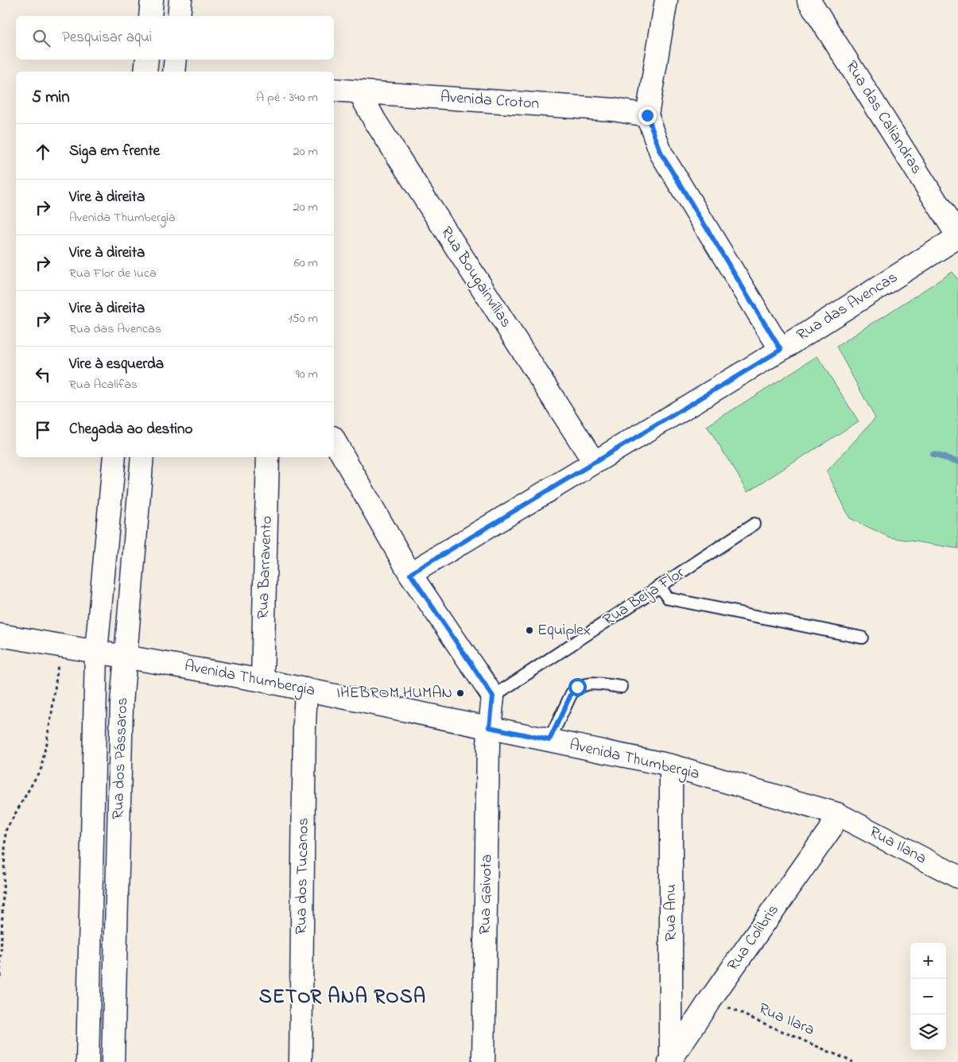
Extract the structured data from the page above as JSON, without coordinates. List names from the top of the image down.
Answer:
{
  "streets": {
    "street": [
      "Avenida Croton",
      "Rua das Caliandras",
      "Rua Bougainvílias",
      "Rua das Avencas",
      "Rua Barravento",
      "Avenida Thumbergia",
      "Rua dos Pássaros",
      "Rua Ilana",
      "Rua dos Tucanos",
      "Rua Gaivota",
      "Rua Anu",
      "Rua Colibris"
    ],
    "lane": ["Rua Beija Flor"],
    "path": ["Rua Ilara"]
  },
  "crossings": [
    ["Avenida Croton", "Rua Bougainvílias"],
    ["Rua das Caliandras", "Rua das Avencas"],
    ["Rua Bougainvílias", "Rua das Avencas"],
    ["Rua Barravento", "Avenida Thumbergia"],
    ["Rua Beija Flor", "Rua Gaivota"],
    ["Avenida Thumbergia", "Rua dos Pássaros"],
    ["Avenida Thumbergia", "Rua Ilana"],
    ["Avenida Thumbergia", "Rua dos Tucanos"],
    ["Avenida Thumbergia", "Rua Gaivota"],
    ["Avenida Thumbergia", "Rua Anu"],
    ["Avenida Thumbergia", "Rua Colibris"],
    ["Rua Ilana", "Rua Colibris"],
    ["Rua Anu", "Rua Colibris"],
    ["Rua Colibris", "Rua Ilara"]
  ],
  "districts": ["SETOR ANA ROSA"],
  "places": ["Equiplex", "IHEBROM HUMAN"],
  "page": {
    "search": "Pesquisar aqui",
    "heading": ["5 min", "A pé · 340 m"],
    "list": [
      ["Siga em frente", "20 m"],
      ["Vire à direita", "Avenida Thumbergia", "20 m"],
      ["Vire à direita", "Rua Flor de Iuca", "60 m"],
      ["Vire à direita", "Rua das Avencas", "150 m"],
      ["Vire à esquerda", "Rua Acalifas", "90 m"],
      "Chegada ao destino"
    ],
    "map_buttons": ["+", "−"]
  }
}
